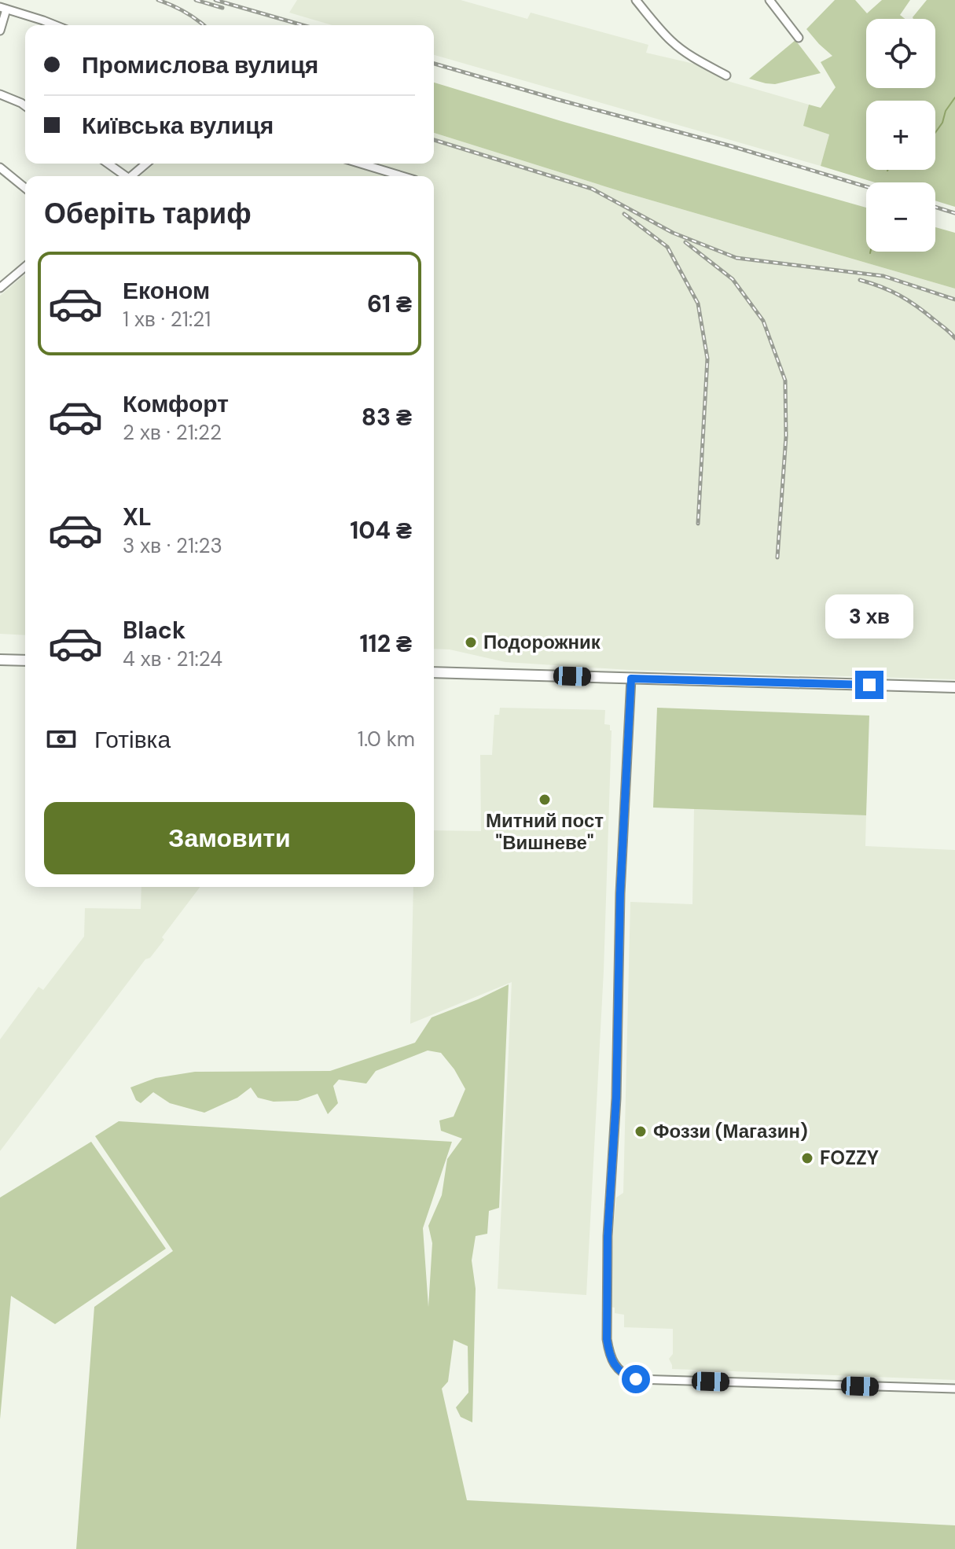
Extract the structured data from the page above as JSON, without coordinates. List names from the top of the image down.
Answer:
{
  "places": [
    "Подорожник",
    "Митний пост \"Вишневе\"",
    "Фоззи (Магазин)",
    "FOZZY"
  ],
  "page": {
    "map_buttons": ["+", "−"],
    "banner": ["Промислова вулиця", "Київська вулиця"],
    "heading": "Оберіть тариф",
    "list": [
      {
        "name": "Економ",
        "note": "1 хв · 21:21",
        "value": "61 ₴"
      },
      {
        "name": "Комфорт",
        "note": "2 хв · 21:22",
        "value": "83 ₴"
      },
      {
        "name": "XL",
        "note": "3 хв · 21:23",
        "value": "104 ₴"
      },
      {
        "name": "Black",
        "note": "4 хв · 21:24",
        "value": "112 ₴"
      }
    ],
    "bubble": "3 хв",
    "pay": ["Готівка", "1.0 km"],
    "buttons": "Замовити"
  }
}
